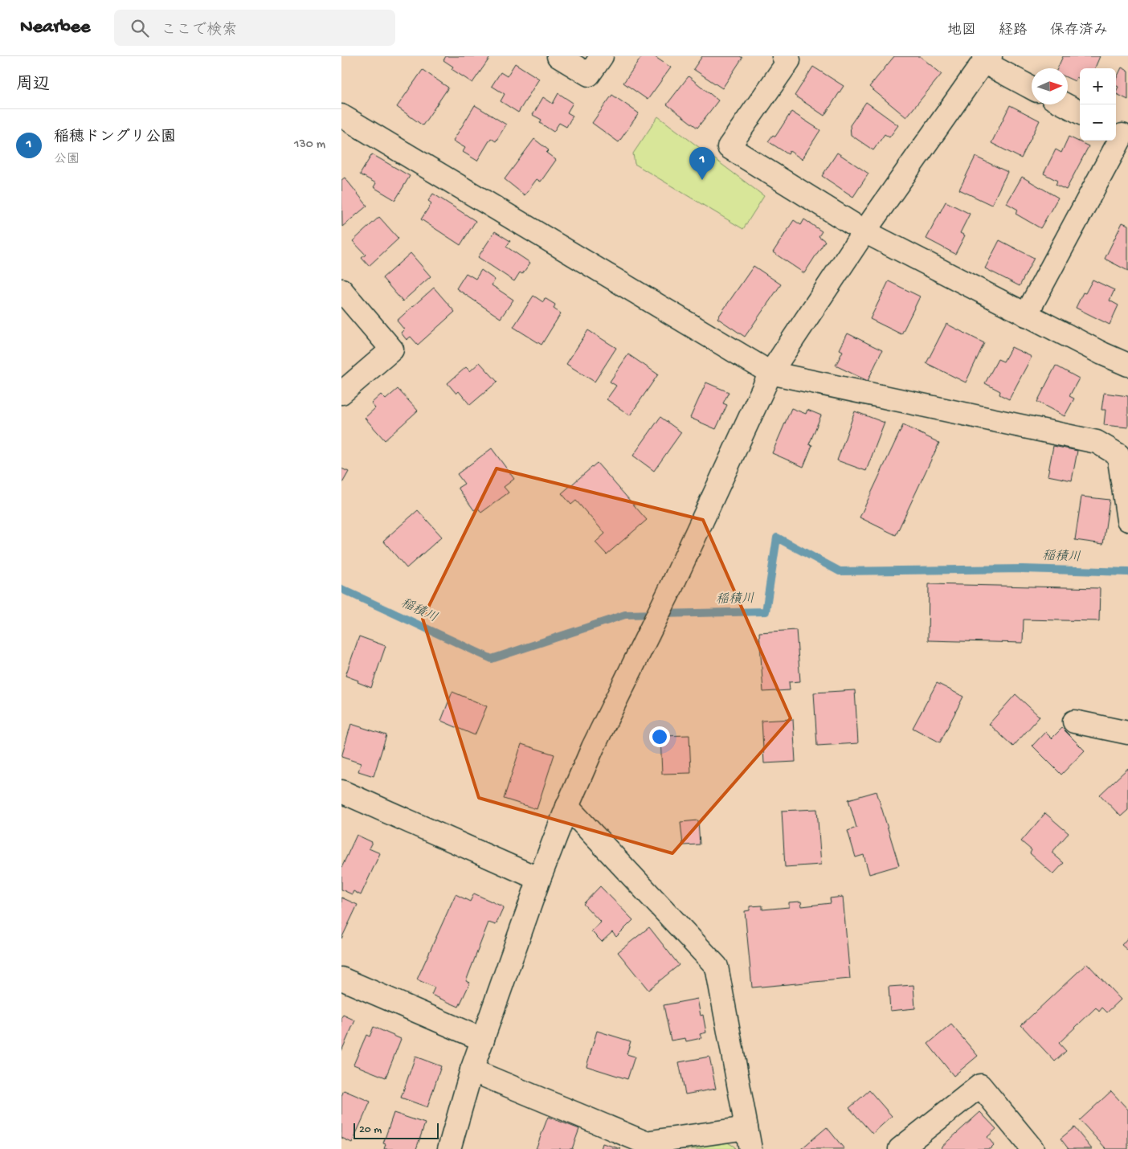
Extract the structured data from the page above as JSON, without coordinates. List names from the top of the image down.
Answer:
{
  "water": ["稲積川"],
  "scale_bar": "20 m",
  "north": "right",
  "page": {
    "header": "Nearbee",
    "search": "ここで検索",
    "nav": ["地図", "経路", "保存済み"],
    "heading": "周辺",
    "map_buttons": ["+", "−"],
    "list": [
      {
        "mark": "1",
        "name": "稲穂ドングリ公園",
        "note": "公園",
        "value": "130 m"
      }
    ],
    "pins": "1",
    "scale": "20 m"
  }
}
